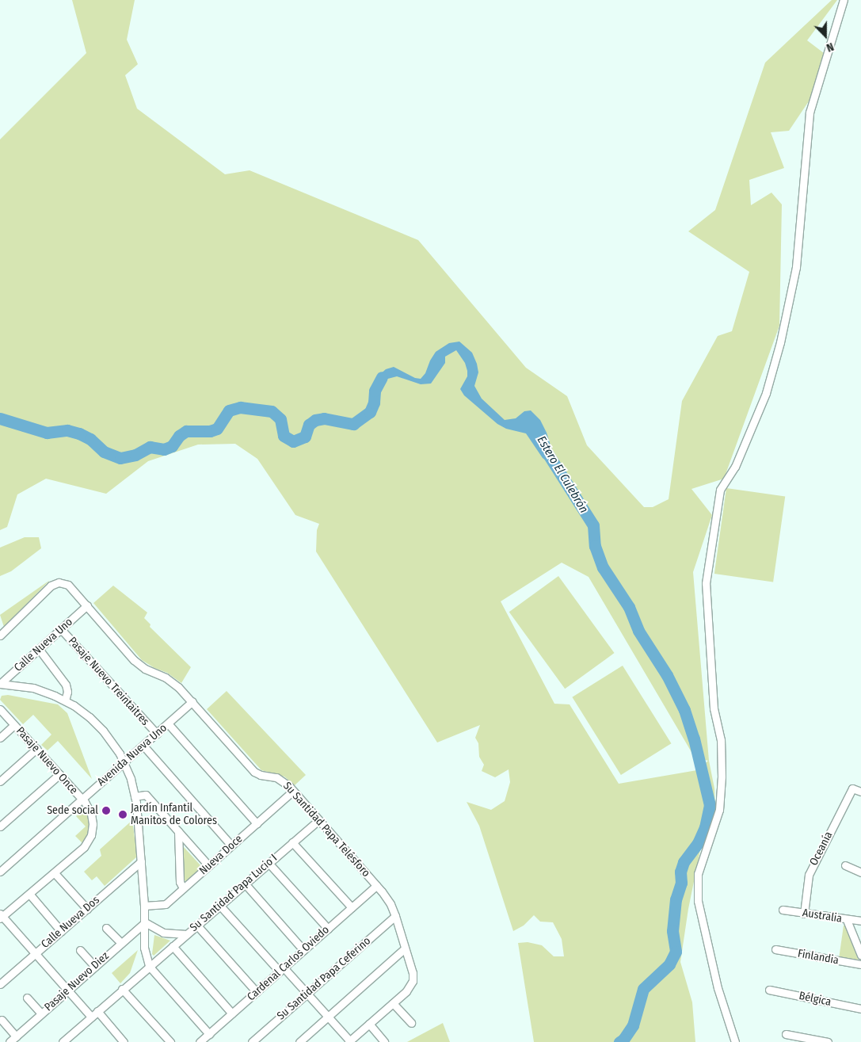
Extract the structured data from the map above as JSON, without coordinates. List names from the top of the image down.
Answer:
{
  "streets": {
    "street": [
      "Calle Nueva Uno",
      "Pasaje Nuevo Treintaitres",
      "Avenida Nueva Uno",
      "Pasaje Nuevo Once",
      "Su Santidad Papa Telésforo",
      "Oceanía",
      "Nueva Doce",
      "Su Santidad Papa Lucio I",
      "Australia",
      "Calle Nueva Dos",
      "Finlandia",
      "Cardenal Carlos Oviedo",
      "Su Santidad Papa Ceferino",
      "Pasaje Nuevo Diez",
      "Bélgica"
    ]
  },
  "crossings": [
    ["Calle Nueva Uno", "Pasaje Nuevo Treintaitres"],
    ["Calle Nueva Uno", "Su Santidad Papa Telésforo"],
    ["Pasaje Nuevo Treintaitres", "Avenida Nueva Uno"],
    ["Avenida Nueva Uno", "Pasaje Nuevo Once"],
    ["Avenida Nueva Uno", "Su Santidad Papa Telésforo"],
    ["Su Santidad Papa Telésforo", "Nueva Doce"],
    ["Su Santidad Papa Telésforo", "Su Santidad Papa Lucio I"],
    ["Su Santidad Papa Telésforo", "Cardenal Carlos Oviedo"],
    ["Su Santidad Papa Telésforo", "Su Santidad Papa Ceferino"],
    ["Oceanía", "Australia"]
  ],
  "water": ["Estero El Culebrón"],
  "places": ["Sede social", "Jardín Infantil Manitos de Colores"],
  "north": "bottom"
}
